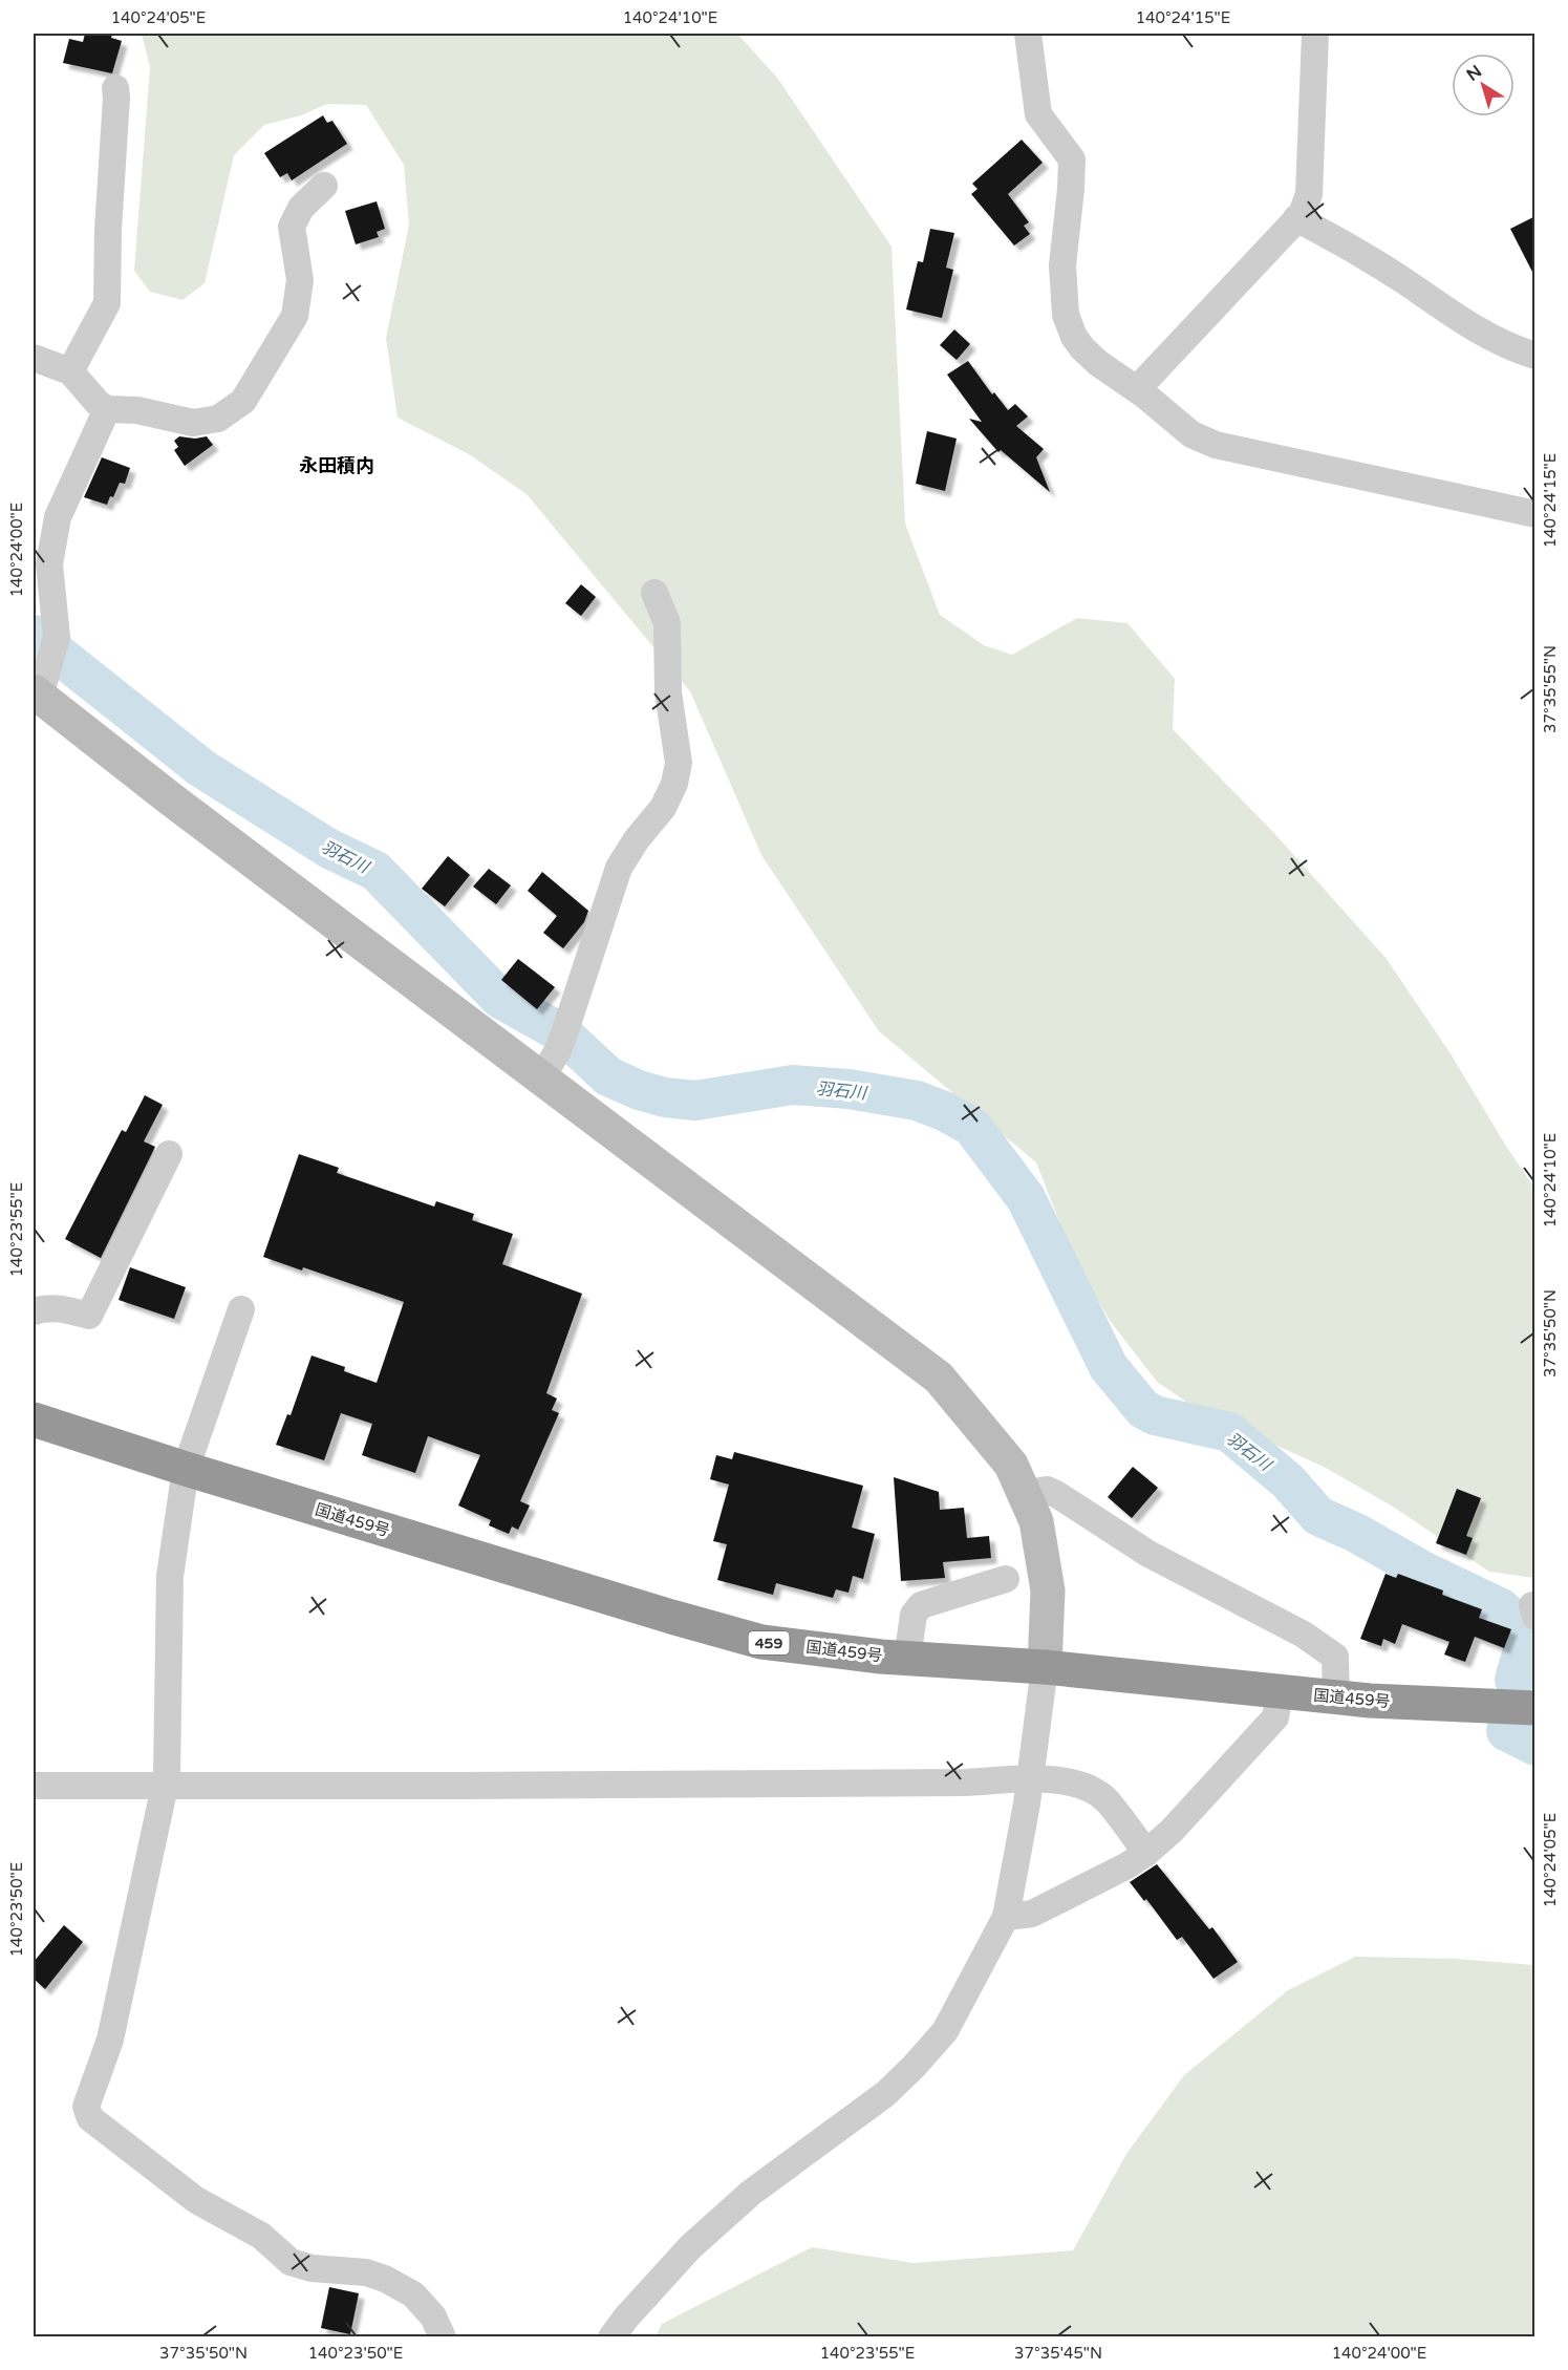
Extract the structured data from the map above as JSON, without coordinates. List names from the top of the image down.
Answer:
{
  "streets": {
    "highway": ["国道459号", "459"]
  },
  "districts": ["永田積内"],
  "water": ["羽石川"],
  "north": "top left",
  "coordinates": [
    "140°24'05\"E",
    "140°24'10\"E",
    "140°24'15\"E",
    "140°24'00\"E",
    "37°35'55\"N",
    "140°23'55\"E",
    "37°35'50\"N",
    "140°23'50\"E",
    "37°35'45\"N"
  ]
}
